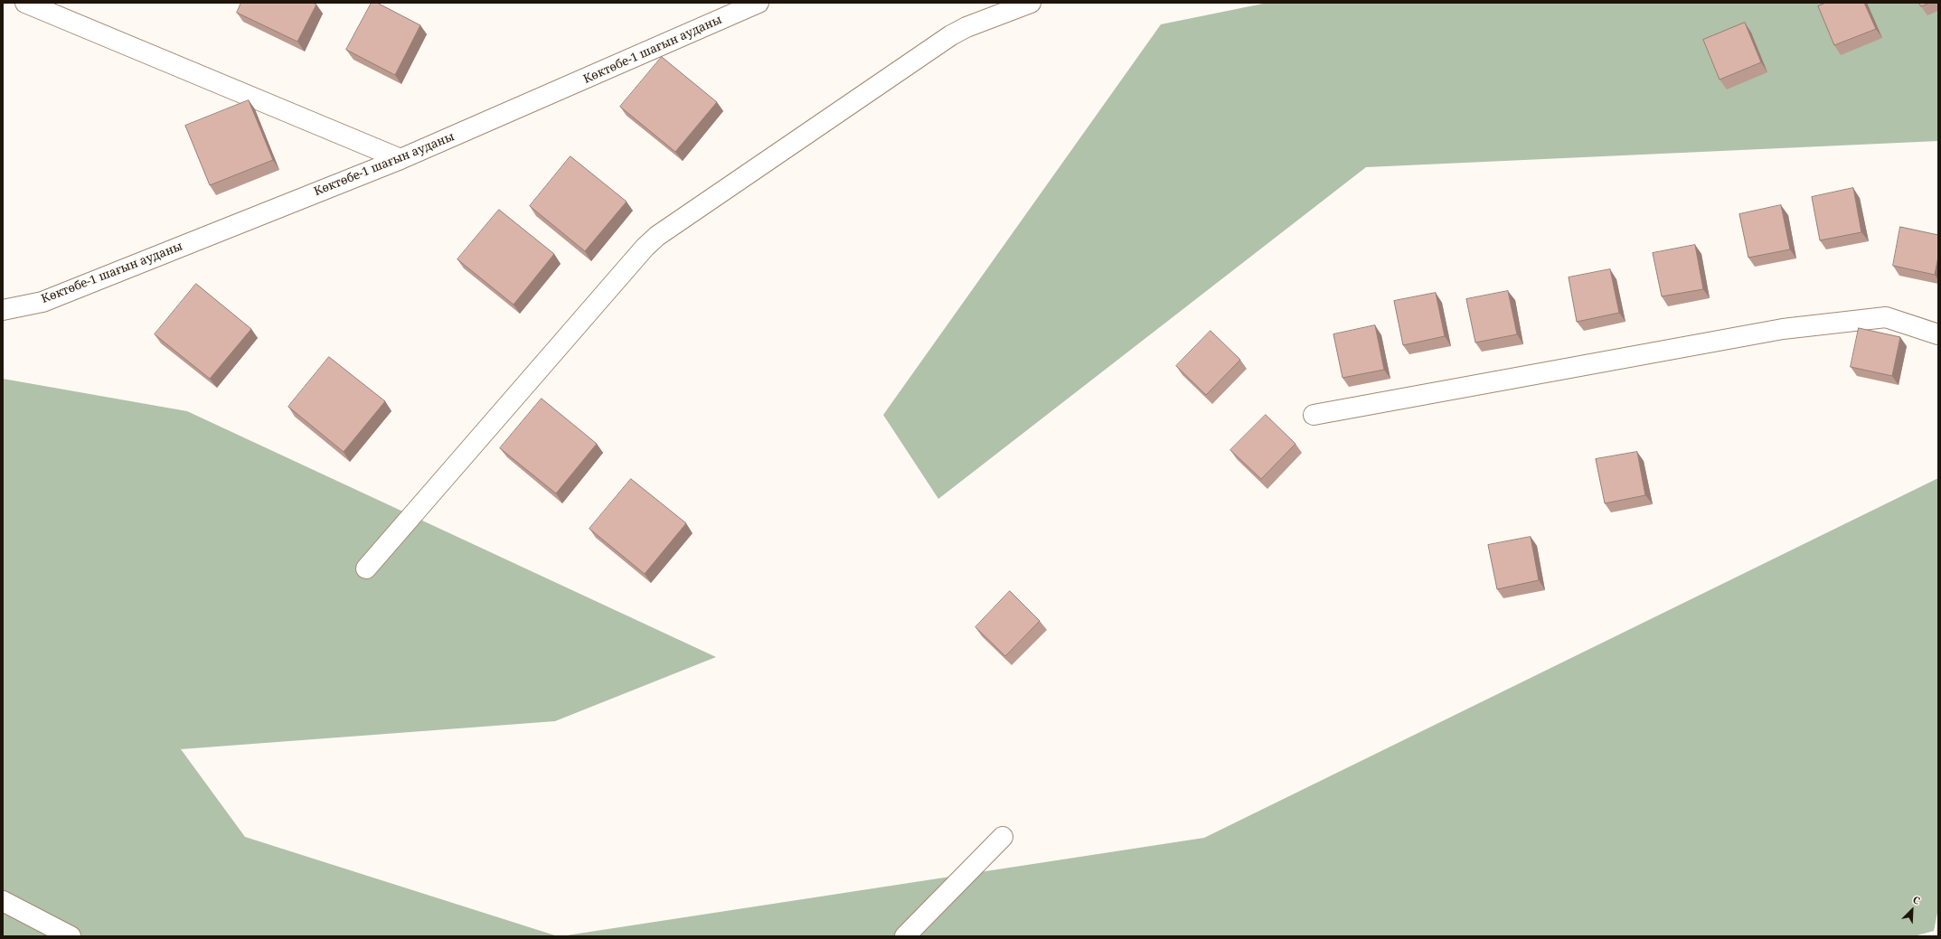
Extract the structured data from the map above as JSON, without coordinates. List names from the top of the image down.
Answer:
{
  "streets": {
    "street": ["Көктөбе-1 шағын ауданы"]
  },
  "north": "top right"
}
